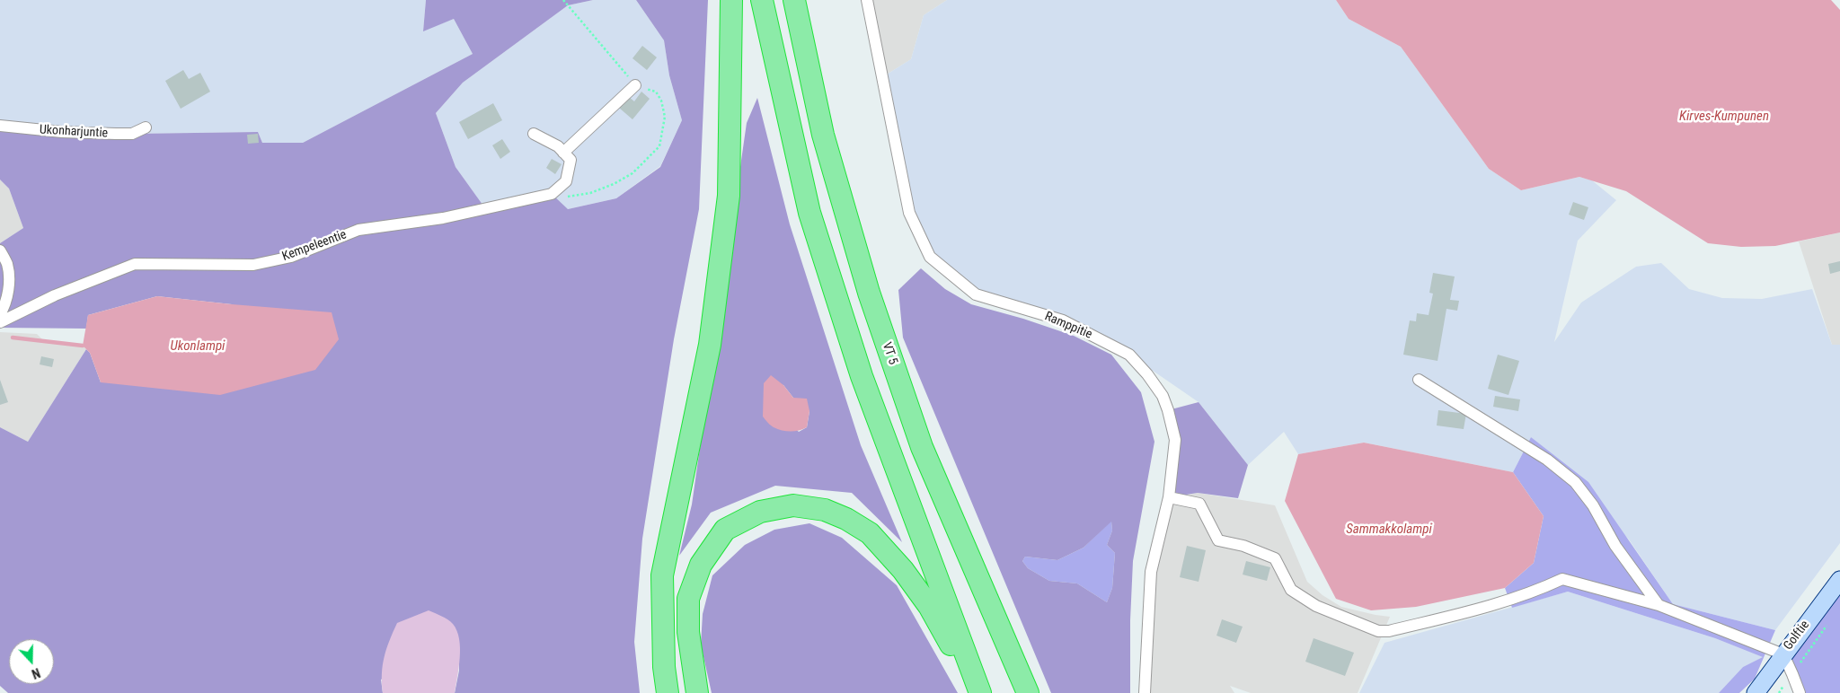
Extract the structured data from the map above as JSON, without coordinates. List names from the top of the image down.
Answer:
{
  "streets": {
    "highway": ["VT 5"],
    "street": [
      "Ukonharjuntie",
      "Kempeleentie",
      "Ramppitie",
      "Golftie"
    ]
  },
  "water": ["Kirves-Kumpunen", "Ukonlampi", "Sammakkolampi"],
  "north": "bottom"
}
